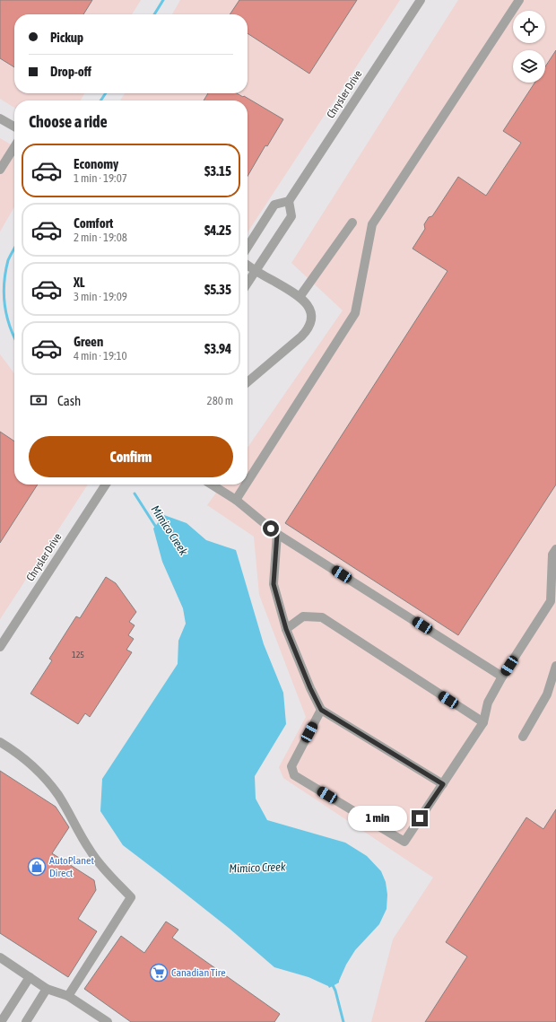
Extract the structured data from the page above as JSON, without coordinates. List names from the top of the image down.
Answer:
{
  "streets": {
    "street": ["Chrysler Drive"]
  },
  "water": ["Mimico Creek"],
  "places": {
    "shop": ["AutoPlanet Direct"],
    "supermarket": ["Canadian Tire"]
  },
  "house_numbers": ["125"],
  "page": {
    "banner": ["Pickup", "Drop-off"],
    "heading": "Choose a ride",
    "list": [
      {
        "name": "Economy",
        "note": "1 min · 19:07",
        "value": "$3.15"
      },
      {
        "name": "Comfort",
        "note": "2 min · 19:08",
        "value": "$4.25"
      },
      {
        "name": "XL",
        "note": "3 min · 19:09",
        "value": "$5.35"
      },
      {
        "name": "Green",
        "note": "4 min · 19:10",
        "value": "$3.94"
      }
    ],
    "pay": ["Cash", "280 m"],
    "buttons": "Confirm",
    "bubble": "1 min"
  }
}
